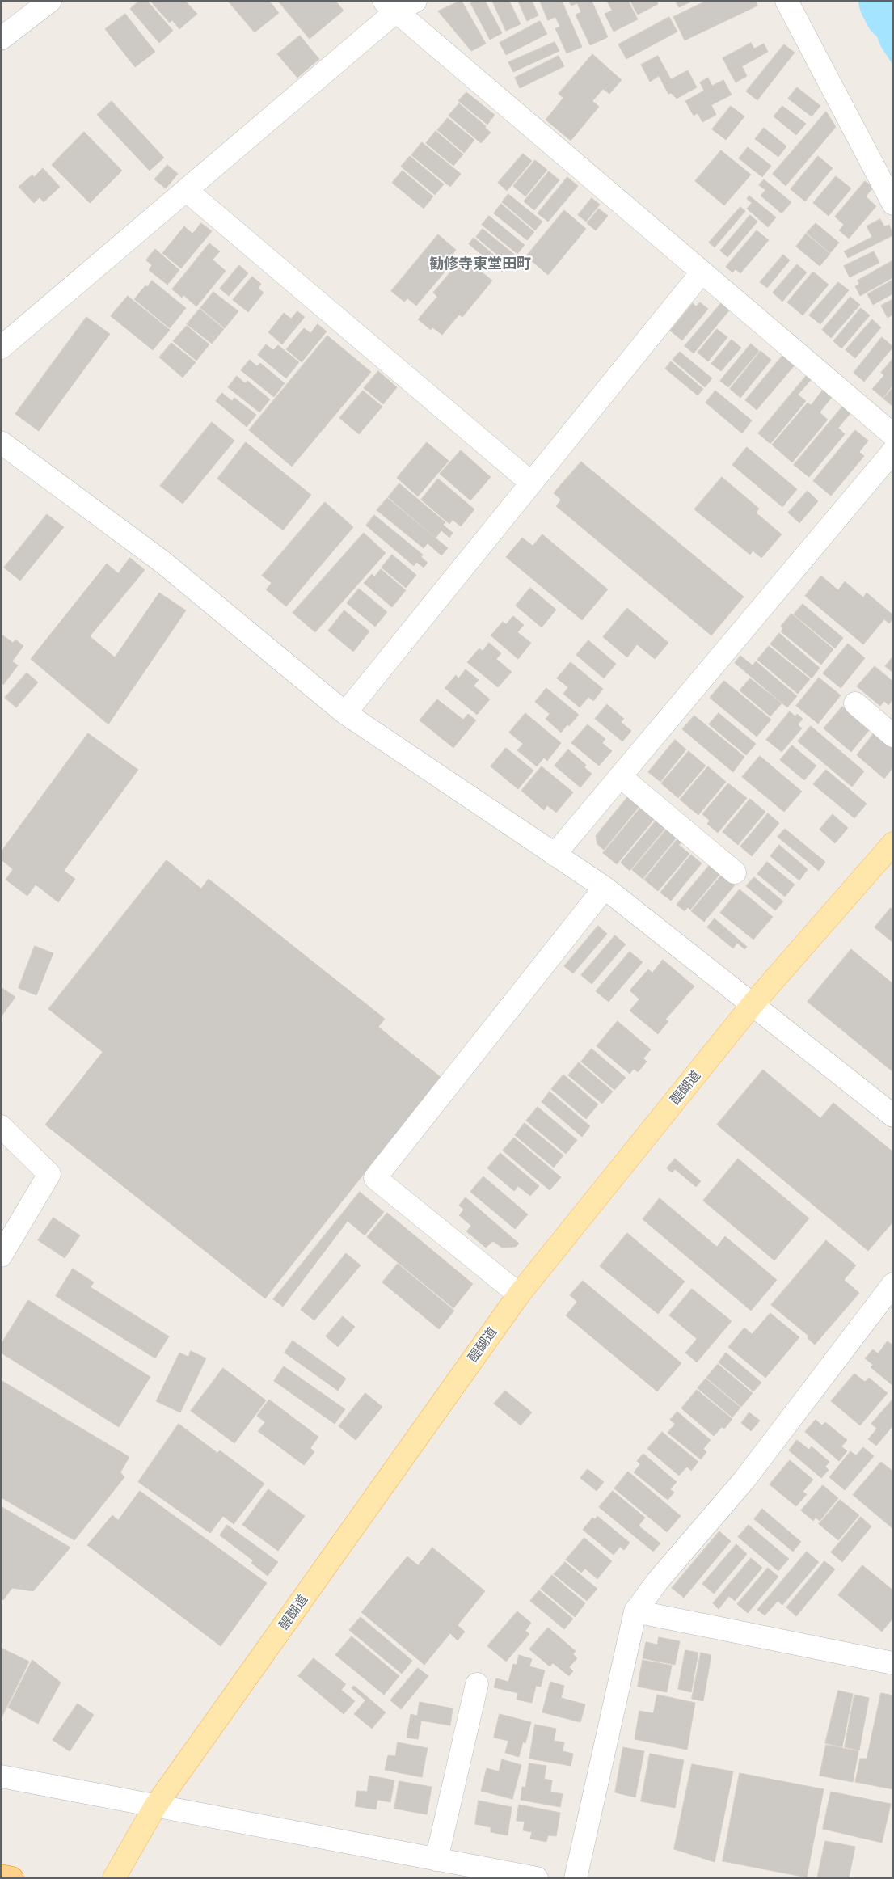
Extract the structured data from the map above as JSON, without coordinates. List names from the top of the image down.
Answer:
{
  "streets": {
    "main road": ["醍醐道"]
  },
  "districts": ["勧修寺東堂田町"]
}
